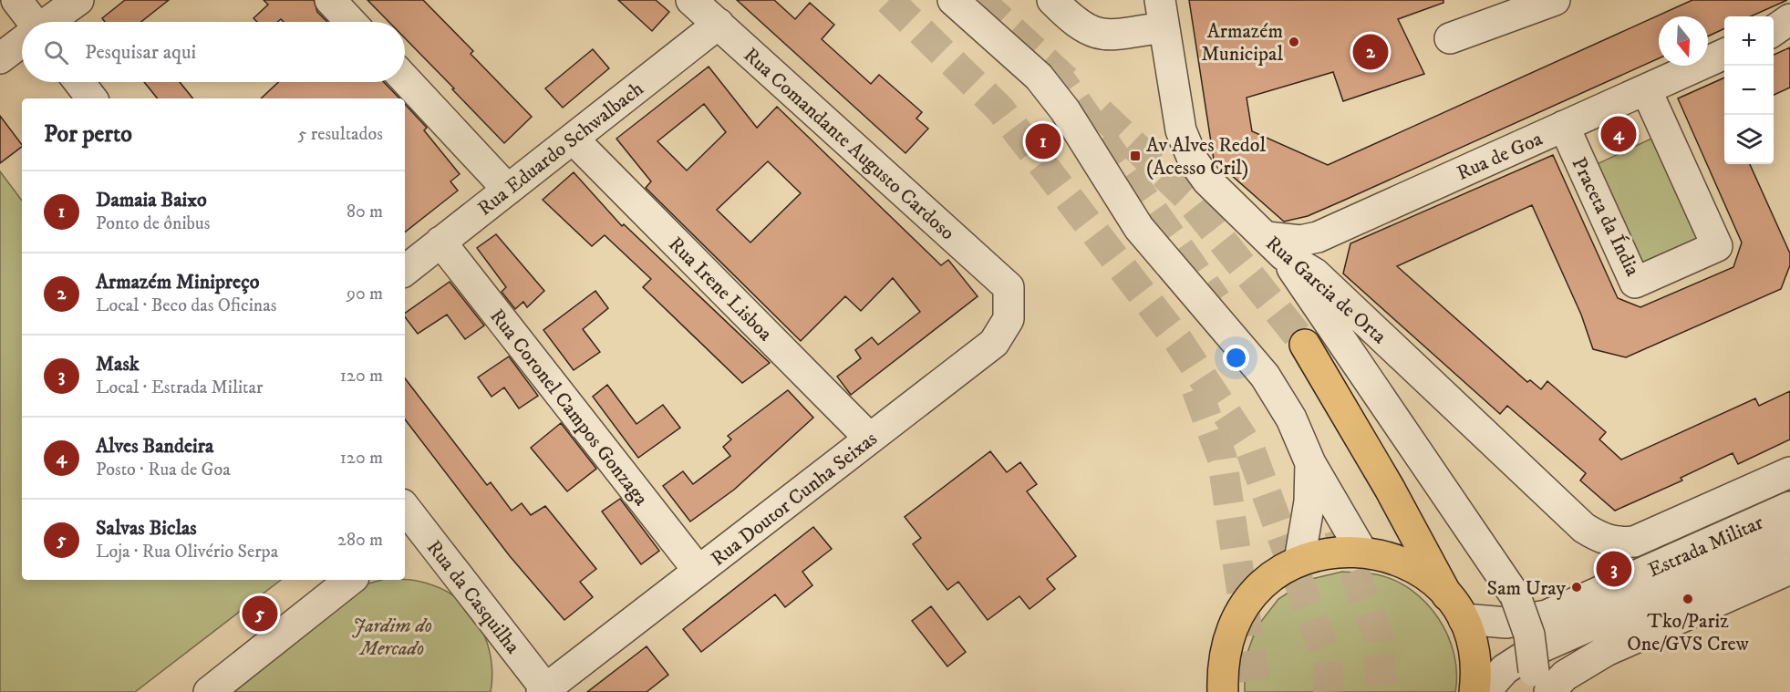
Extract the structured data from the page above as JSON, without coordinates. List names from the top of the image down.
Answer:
{
  "streets": {
    "street": [
      "Rua Comandante Augusto Cardoso",
      "Rua Eduardo Schwalbach",
      "Rua de Goa",
      "Praceta da Índia",
      "Rua Irene Lisboa",
      "Rua Garcia de Orta",
      "Rua Coronel Campos Gonzaga",
      "Rua Doutor Cunha Seixas",
      "Estrada Militar",
      "Rua da Casquilha"
    ]
  },
  "crossings": [
    ["Rua Comandante Augusto Cardoso", "Rua Eduardo Schwalbach"],
    ["Rua Comandante Augusto Cardoso", "Rua Doutor Cunha Seixas"],
    ["Rua Eduardo Schwalbach", "Rua Irene Lisboa"],
    ["Rua Eduardo Schwalbach", "Rua Coronel Campos Gonzaga"],
    ["Rua de Goa", "Praceta da Índia"],
    ["Rua de Goa", "Rua Garcia de Orta"],
    ["Rua Irene Lisboa", "Rua Doutor Cunha Seixas"],
    ["Rua Garcia de Orta", "Estrada Militar"],
    ["Rua Coronel Campos Gonzaga", "Rua Doutor Cunha Seixas"],
    ["Rua Doutor Cunha Seixas", "Rua da Casquilha"]
  ],
  "parks": ["Jardim do Mercado"],
  "places": {
    "other": ["Armazém Municipal", "Sam Uray", "Tko/Pariz One/GVS Crew"],
    "transit": ["Av Alves Redol (Acesso Cril)"]
  },
  "north": "bottom",
  "page": {
    "map_buttons": ["+", "−"],
    "search": "Pesquisar aqui",
    "pins": [
      "2",
      "4",
      "1",
      "3",
      "5"
    ],
    "heading": ["Por perto", "5 resultados"],
    "list": [
      {
        "mark": "1",
        "name": "Damaia Baixo",
        "note": "Ponto de ônibus",
        "value": "80 m"
      },
      {
        "mark": "2",
        "name": "Armazém Minipreço",
        "note": "Local · Beco das Oficinas",
        "value": "90 m"
      },
      {
        "mark": "3",
        "name": "Mask",
        "note": "Local · Estrada Militar",
        "value": "120 m"
      },
      {
        "mark": "4",
        "name": "Alves Bandeira",
        "note": "Posto · Rua de Goa",
        "value": "120 m"
      },
      {
        "mark": "5",
        "name": "Salvas Biclas",
        "note": "Loja · Rua Olivério Serpa",
        "value": "280 m"
      }
    ]
  }
}
